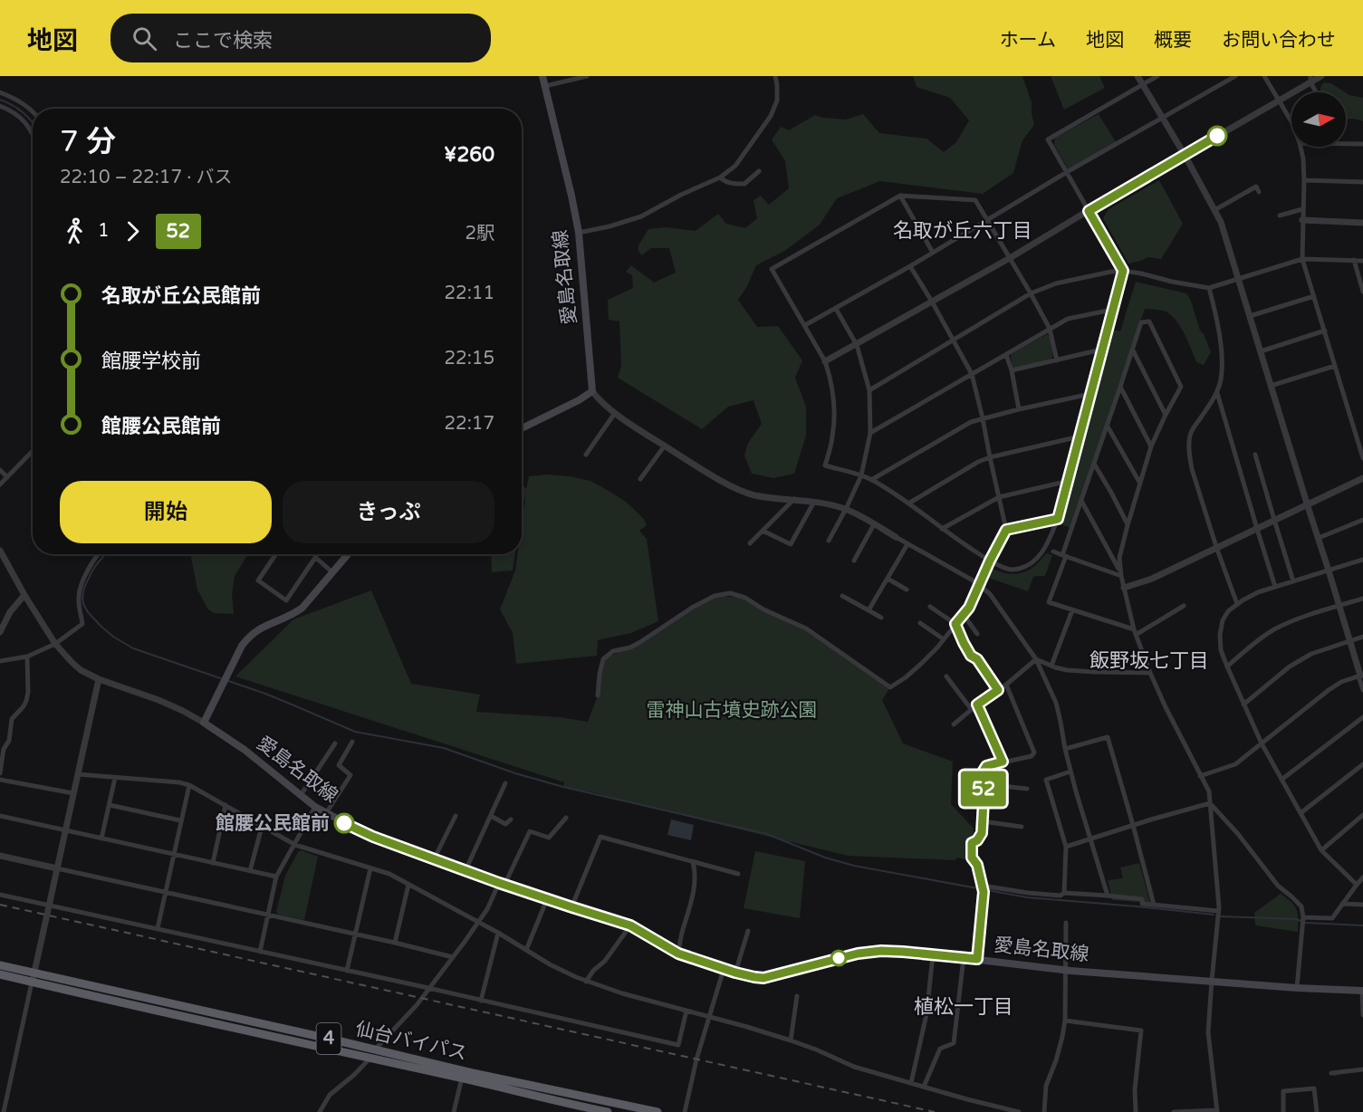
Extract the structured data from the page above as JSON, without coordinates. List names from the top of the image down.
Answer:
{
  "streets": {
    "highway": ["4", "仙台バイパス"],
    "main road": ["愛島名取線"]
  },
  "districts": ["名取が丘六丁目", "飯野坂七丁目", "植松一丁目"],
  "parks": ["雷神山古墳史跡公園"],
  "places": ["館腰公民館前"],
  "lines": ["bus line 52"],
  "north": "right",
  "page": {
    "header": "地図",
    "search": "ここで検索",
    "nav": [
      "ホーム",
      "地図",
      "概要",
      "お問い合わせ"
    ],
    "on_map": "52",
    "heading": ["7 分", "22:10 – 22:17 · バス", "¥260"],
    "legs": ["1", "52", "2駅"],
    "list": [
      {
        "name": "名取が丘公民館前",
        "value": "22:11"
      },
      {
        "name": "館腰学校前",
        "value": "22:15"
      },
      {
        "name": "館腰公民館前",
        "value": "22:17"
      }
    ],
    "buttons": ["開始", "きっぷ"]
  }
}
